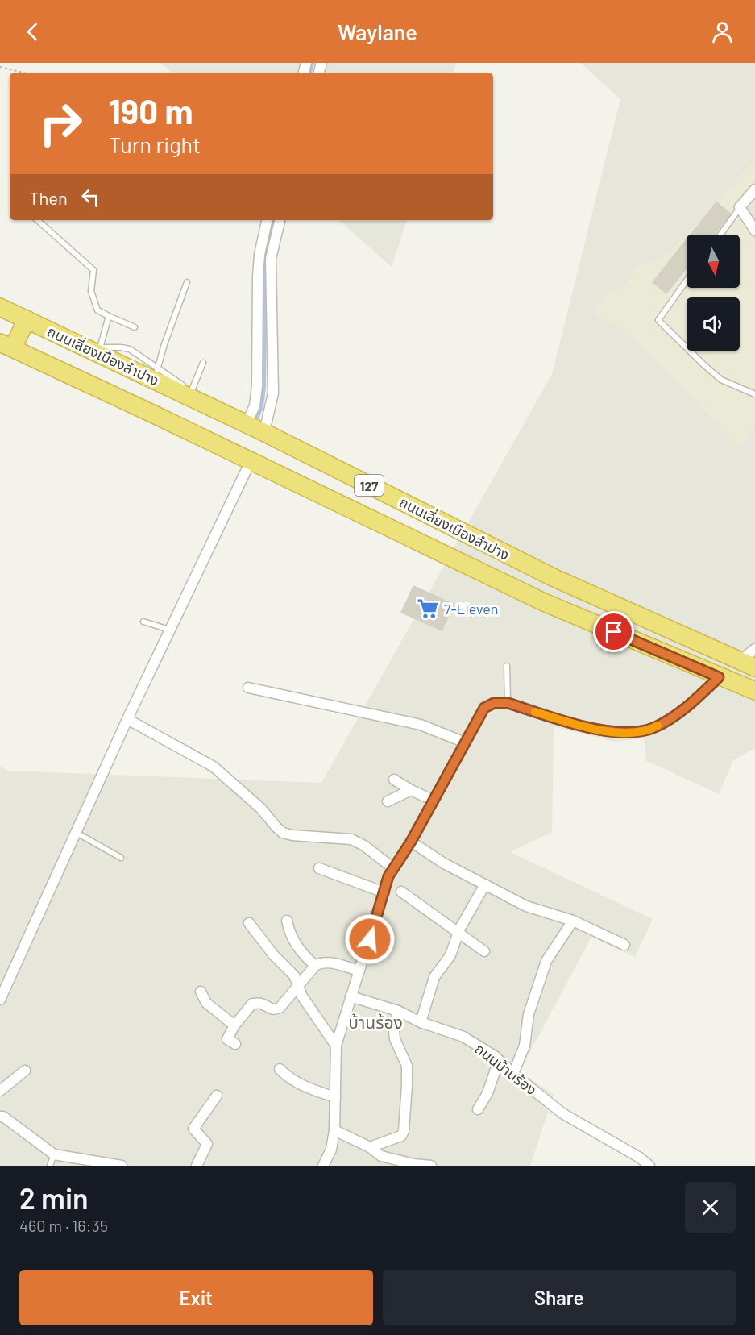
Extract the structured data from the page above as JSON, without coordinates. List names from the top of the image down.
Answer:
{
  "streets": {
    "highway": ["ถนนเลี่ยงเมืองลำปาง", "127"],
    "street": ["ถนนบ้านร้อง"]
  },
  "districts": ["บ้านร้อง"],
  "places": {
    "supermarket": ["7-Eleven"]
  },
  "north": "bottom",
  "page": {
    "header": "Waylane",
    "turn": ["190 m", "Turn right"],
    "then": "Then",
    "heading": ["2 min", "460 m · 16:35"],
    "buttons": ["Exit", "Share"]
  }
}
